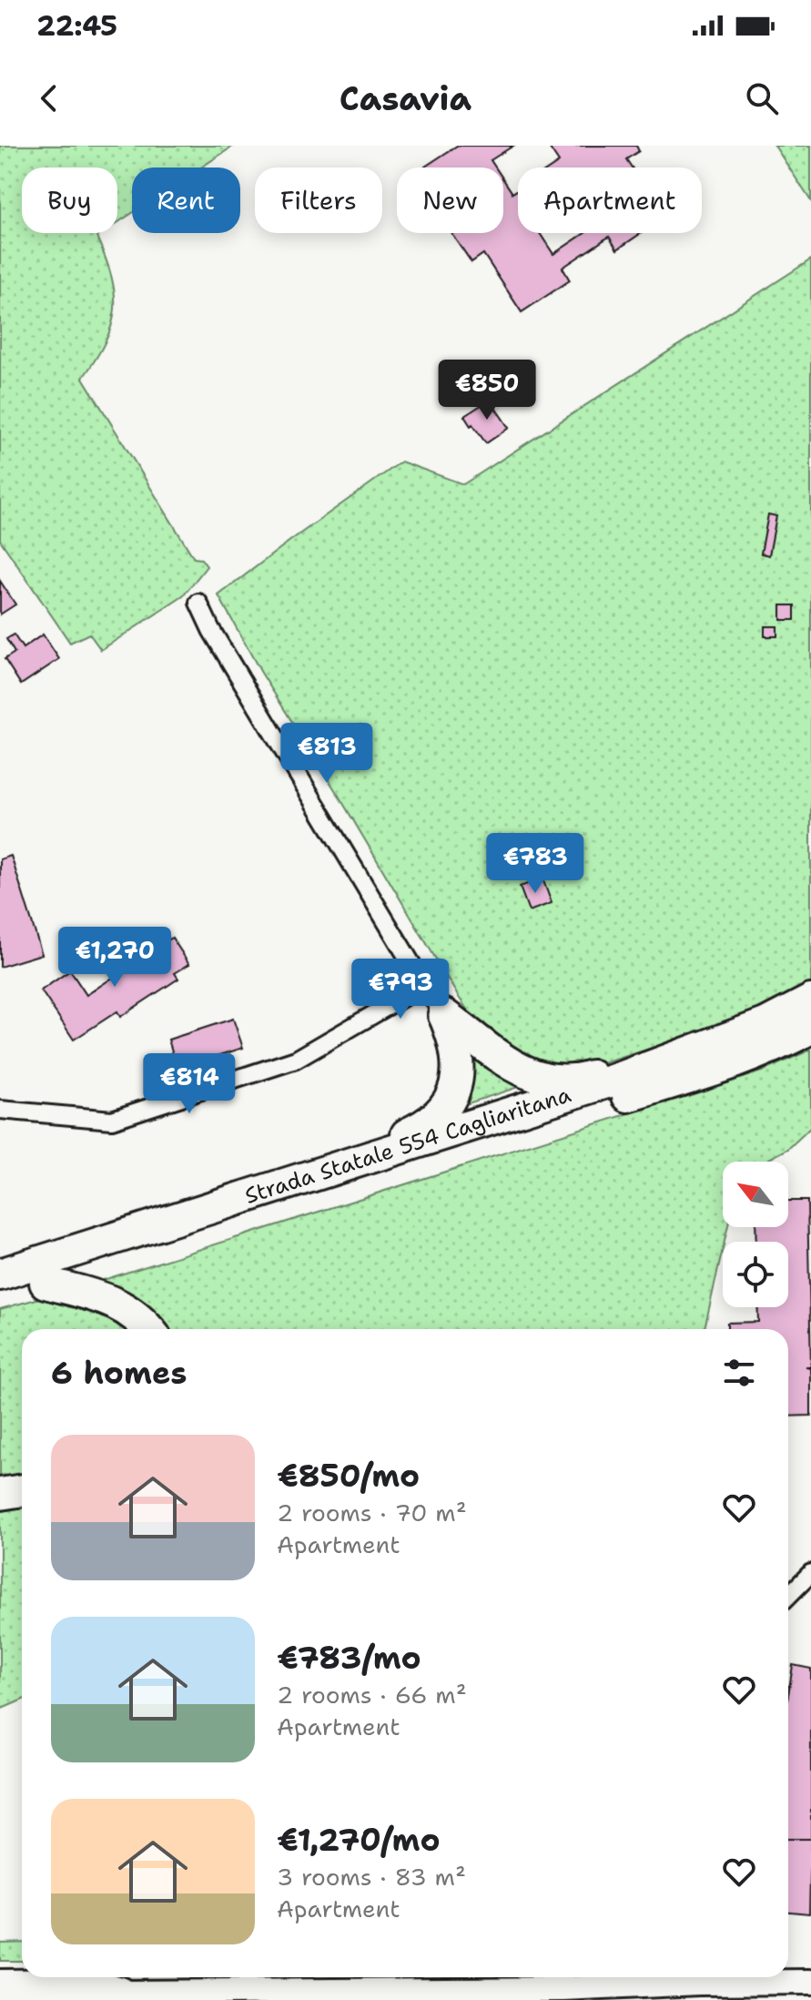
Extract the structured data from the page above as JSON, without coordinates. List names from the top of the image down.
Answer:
{
  "streets": {
    "highway": ["Strada Statale 554 Cagliaritana"]
  },
  "north": "top left",
  "page": {
    "status": "22:45",
    "header": "Casavia",
    "chip": [
      "Buy",
      "Rent",
      "Filters",
      "New",
      "Apartment"
    ],
    "price": [
      "€850",
      "€813",
      "€783",
      "€1,270",
      "€793",
      "€814"
    ],
    "heading": "6 homes",
    "list": [
      {
        "name": "€850/mo",
        "note": "2 rooms · 70 m² · Apartment"
      },
      {
        "name": "€783/mo",
        "note": "2 rooms · 66 m² · Apartment"
      },
      {
        "name": "€1,270/mo",
        "note": "3 rooms · 83 m² · Apartment"
      }
    ]
  }
}
